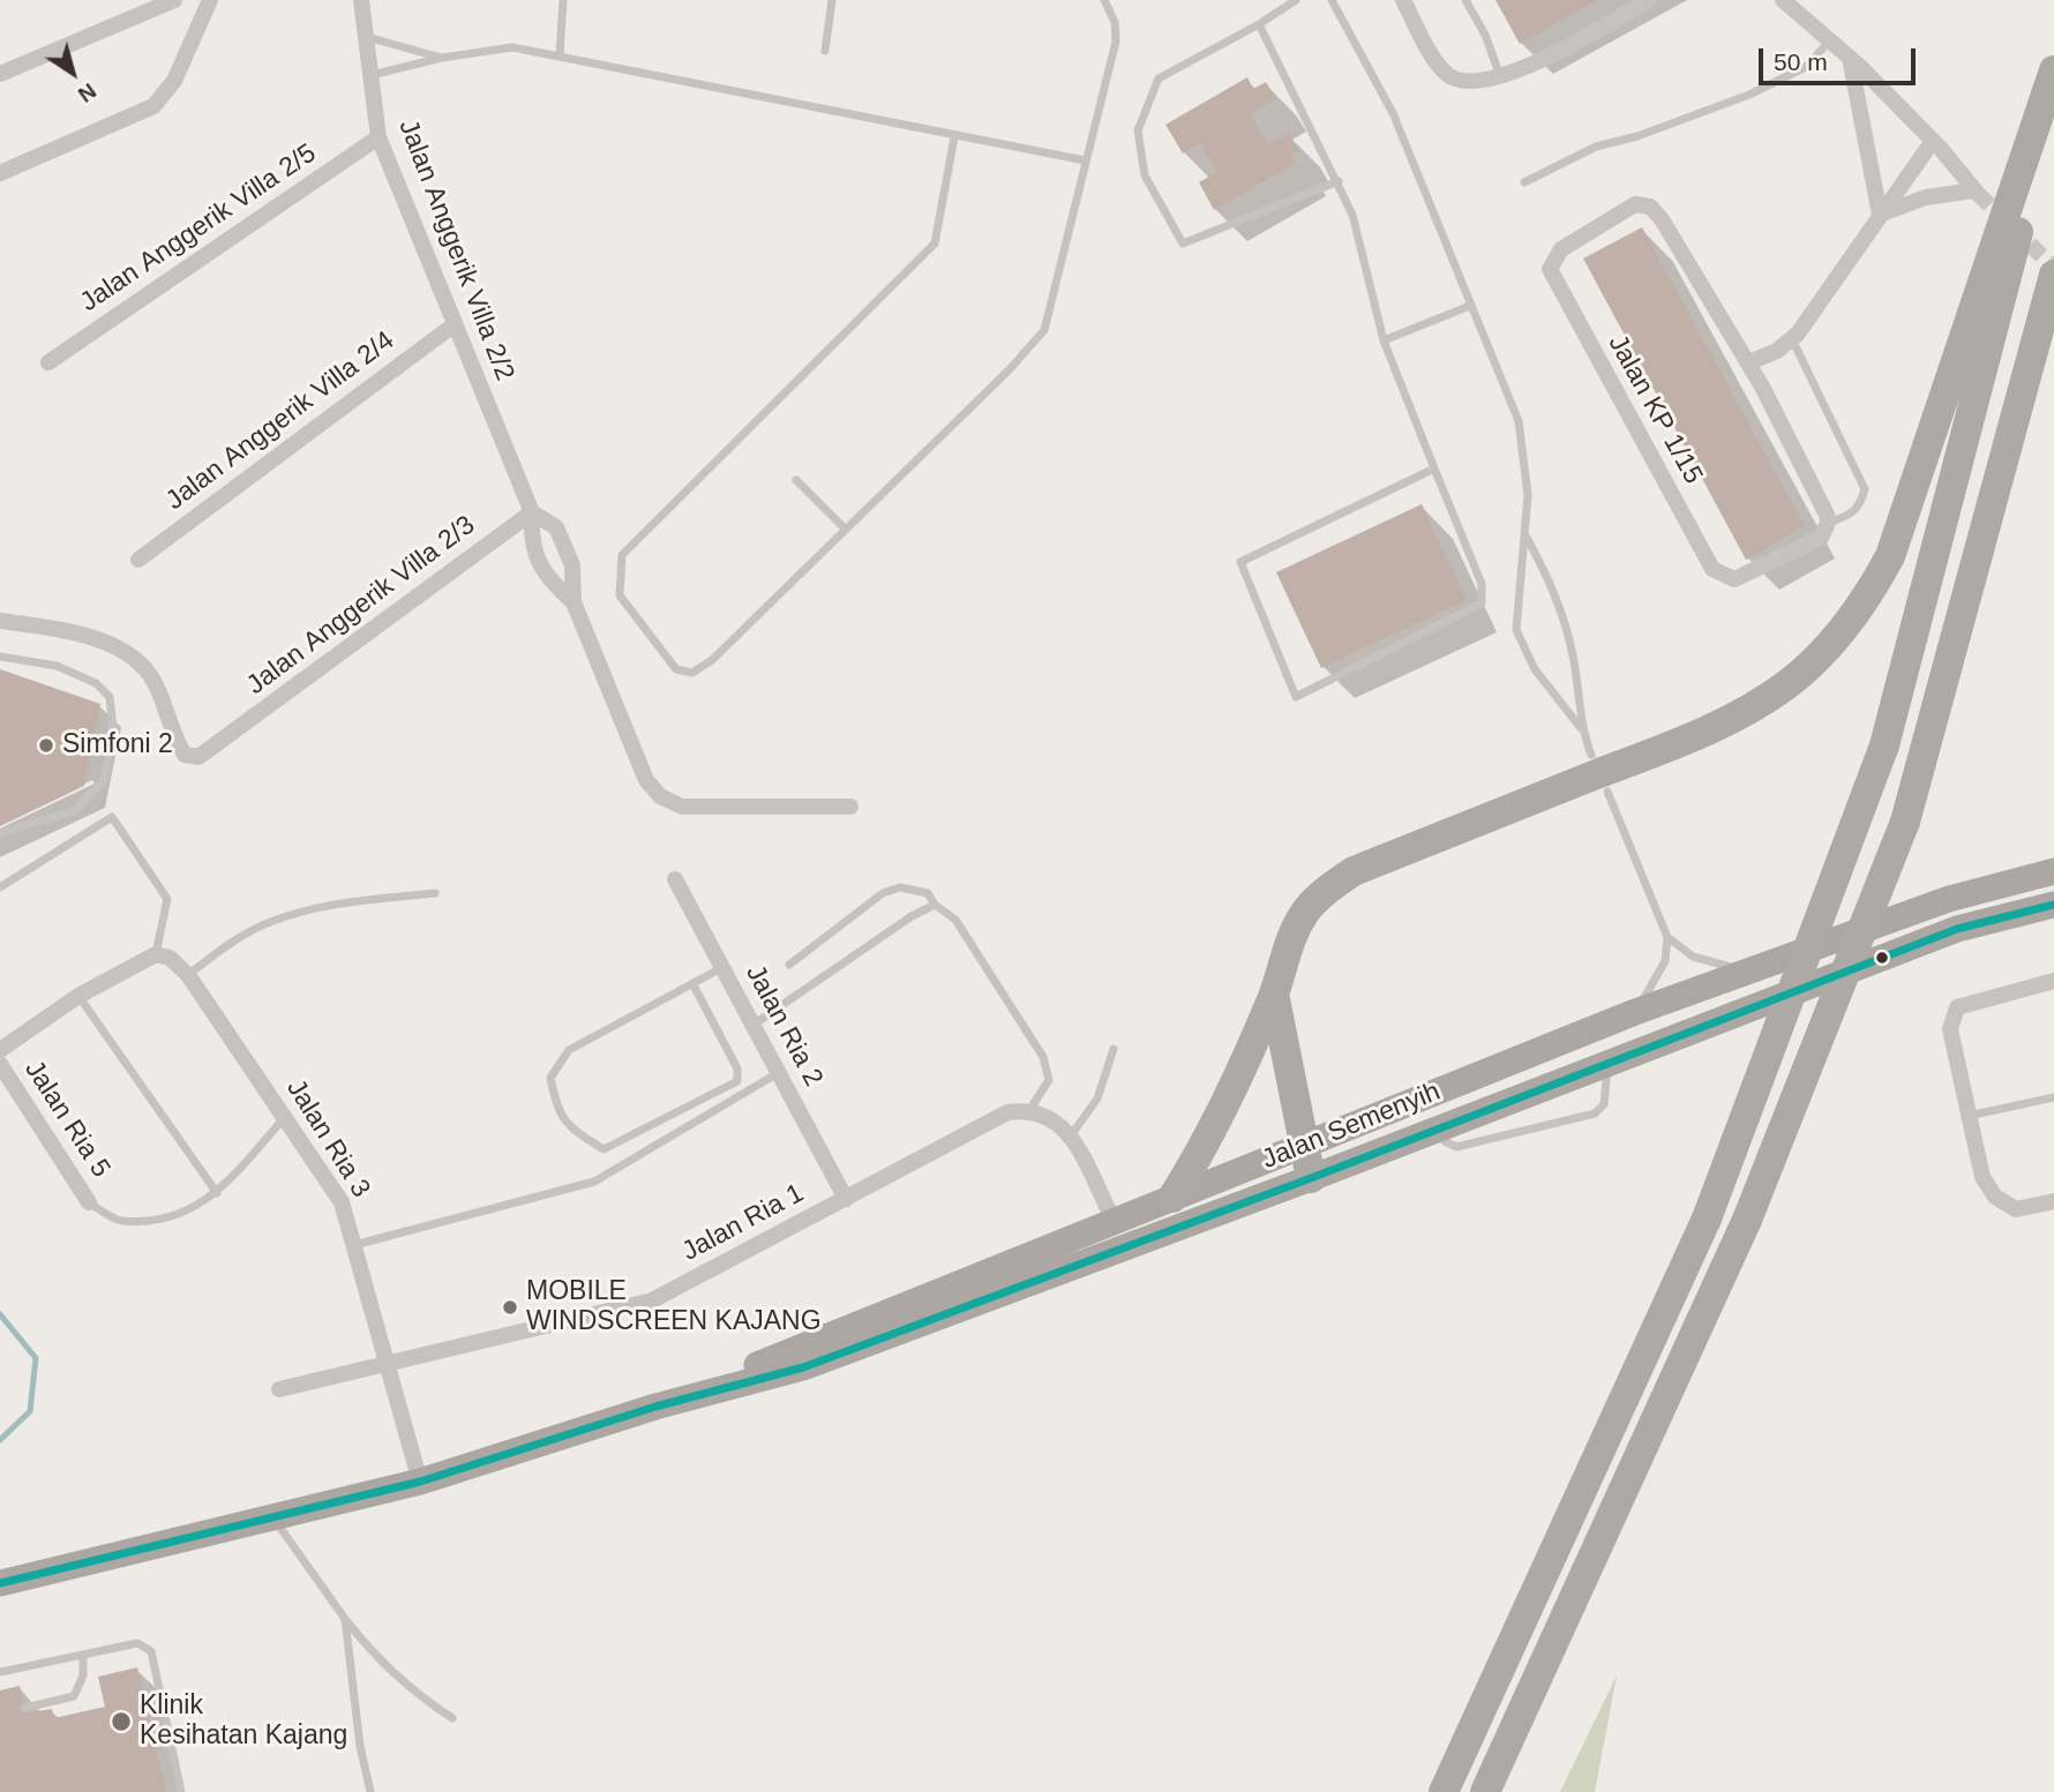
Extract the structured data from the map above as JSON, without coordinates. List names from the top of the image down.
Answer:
{
  "streets": {
    "main road": ["Jalan Semenyih"],
    "street": [
      "Jalan Anggerik Villa 2/5",
      "Jalan Anggerik Villa 2/2",
      "Jalan KP 1/15",
      "Jalan Anggerik Villa 2/4",
      "Jalan Anggerik Villa 2/3",
      "Jalan Ria 2",
      "Jalan Ria 5",
      "Jalan Ria 3",
      "Jalan Ria 1"
    ]
  },
  "crossings": [
    ["Jalan Anggerik Villa 2/5", "Jalan Anggerik Villa 2/2"],
    ["Jalan Anggerik Villa 2/2", "Jalan Anggerik Villa 2/4"],
    ["Jalan Anggerik Villa 2/2", "Jalan Anggerik Villa 2/3"],
    ["Jalan Ria 2", "Jalan Ria 1"],
    ["Jalan Semenyih", "Jalan Ria 3"],
    ["Jalan Ria 3", "Jalan Ria 1"]
  ],
  "places": ["Simfoni 2", "MOBILE WINDSCREEN KAJANG", "Klinik Kesihatan Kajang"],
  "scale_bar": "50 m",
  "north": "bottom right"
}
